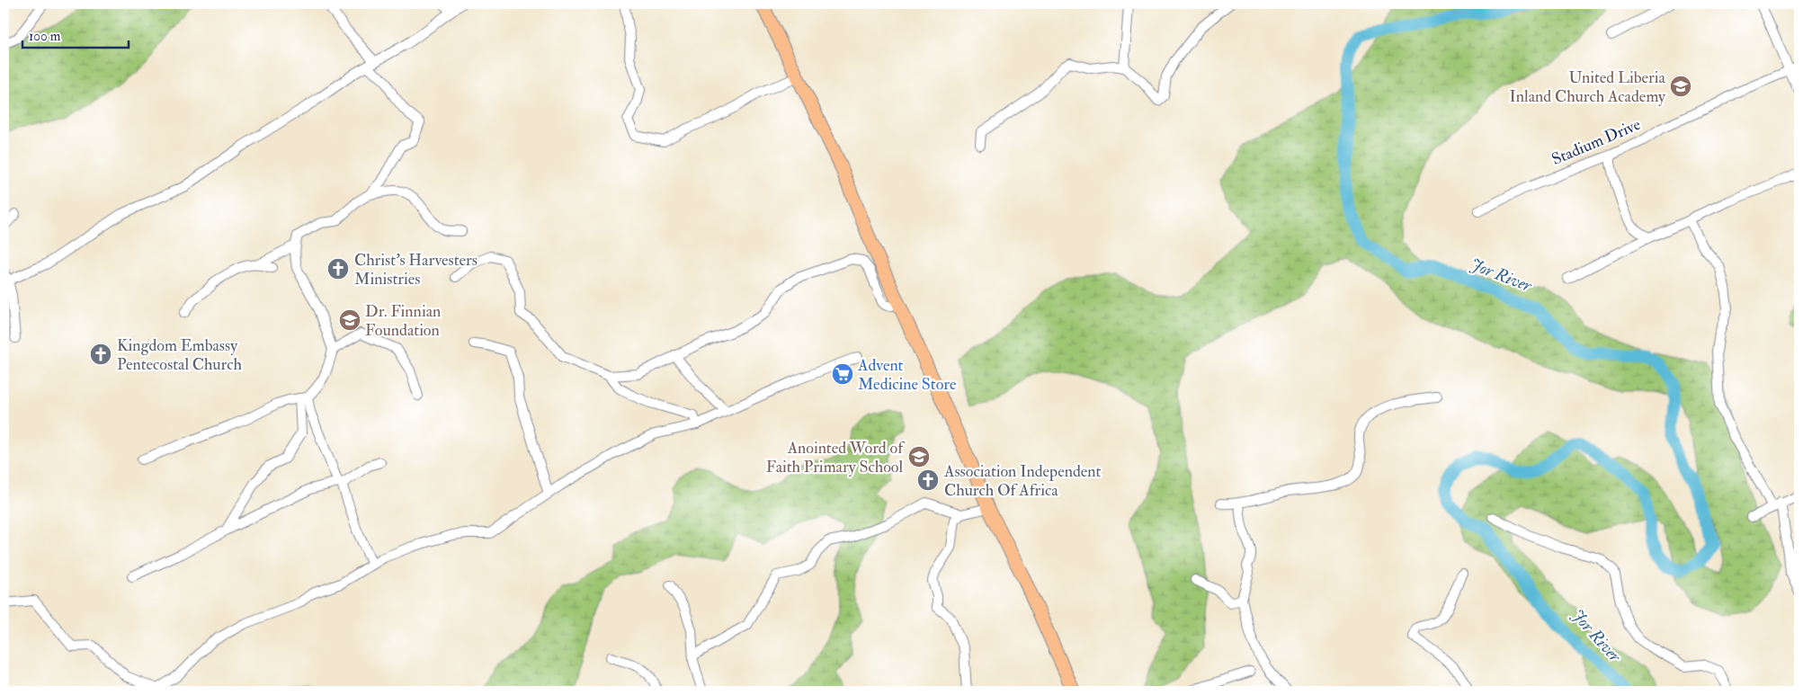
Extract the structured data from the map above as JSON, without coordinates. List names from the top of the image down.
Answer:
{
  "streets": {
    "street": ["Stadium Drive"]
  },
  "water": ["Jor River"],
  "places": {
    "school or university": ["United Liberia Inland Church Academy", "Dr. Finnian Foundation", "Anointed Word of Faith Primary School"],
    "church": ["Christ's Harvesters Ministries", "Kingdom Embassy Pentecostal Church", "Association Independent Church Of Africa"],
    "supermarket": ["Advent Medicine Store"]
  },
  "scale_bar": "100 m"
}
